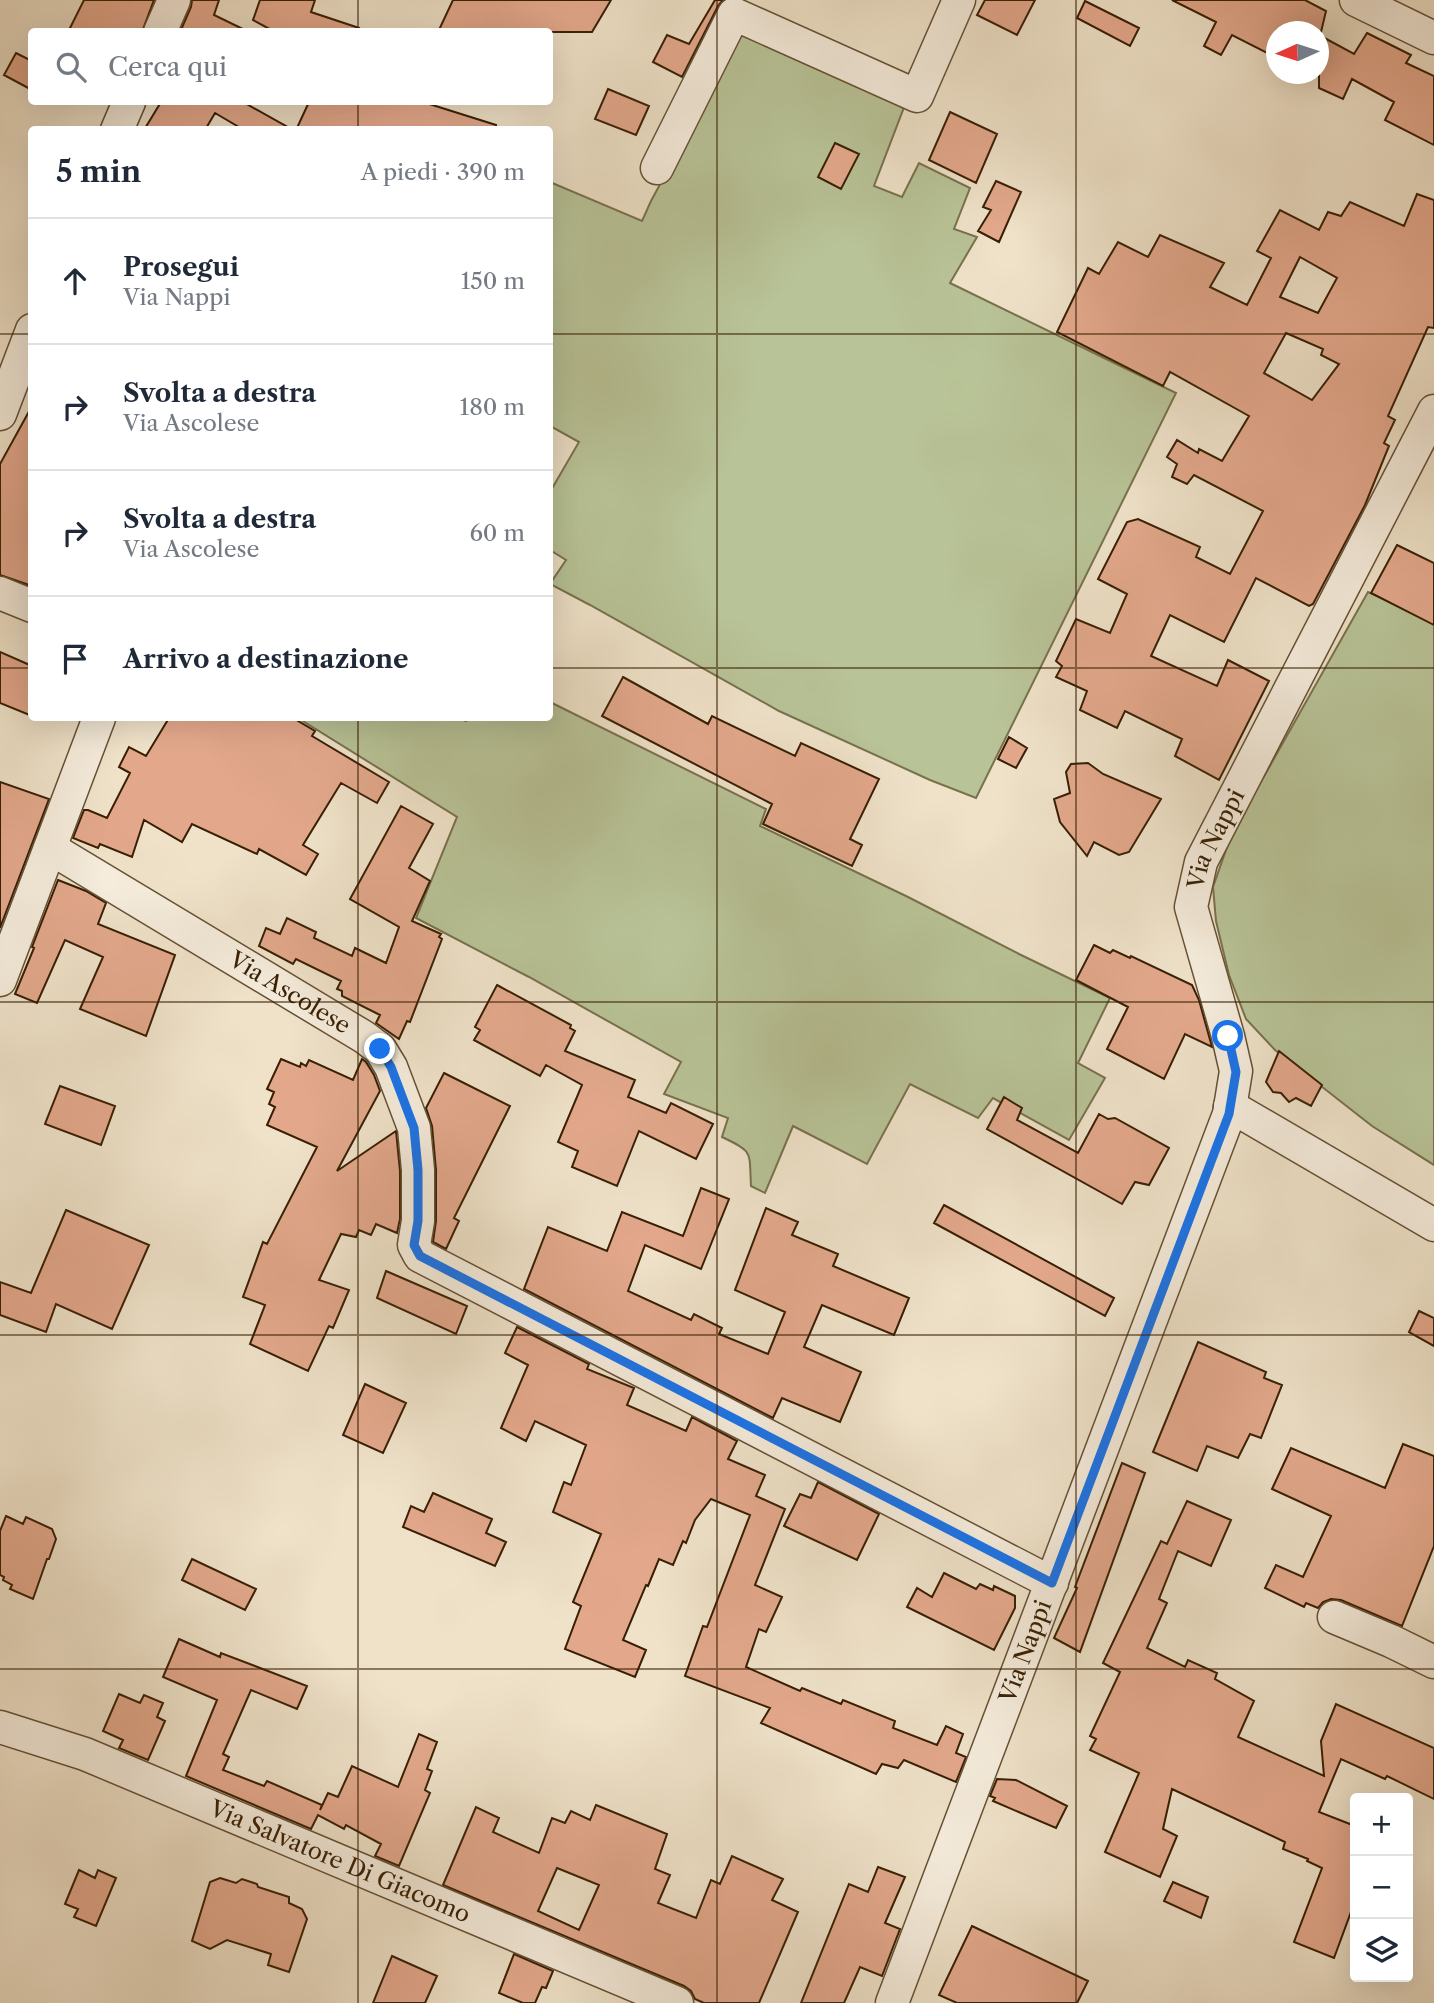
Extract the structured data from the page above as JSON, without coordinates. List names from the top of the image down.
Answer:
{
  "streets": {
    "street": ["Via Nappi", "Via Ascolese", "Via Salvatore Di Giacomo"]
  },
  "crossings": [
    ["Via Nappi", "Via Ascolese"]
  ],
  "north": "left",
  "page": {
    "search": "Cerca qui",
    "heading": ["5 min", "A piedi · 390 m"],
    "list": [
      ["Prosegui", "Via Nappi", "150 m"],
      ["Svolta a destra", "Via Ascolese", "180 m"],
      ["Svolta a destra", "Via Ascolese", "60 m"],
      "Arrivo a destinazione"
    ],
    "map_buttons": ["+", "−"]
  }
}
